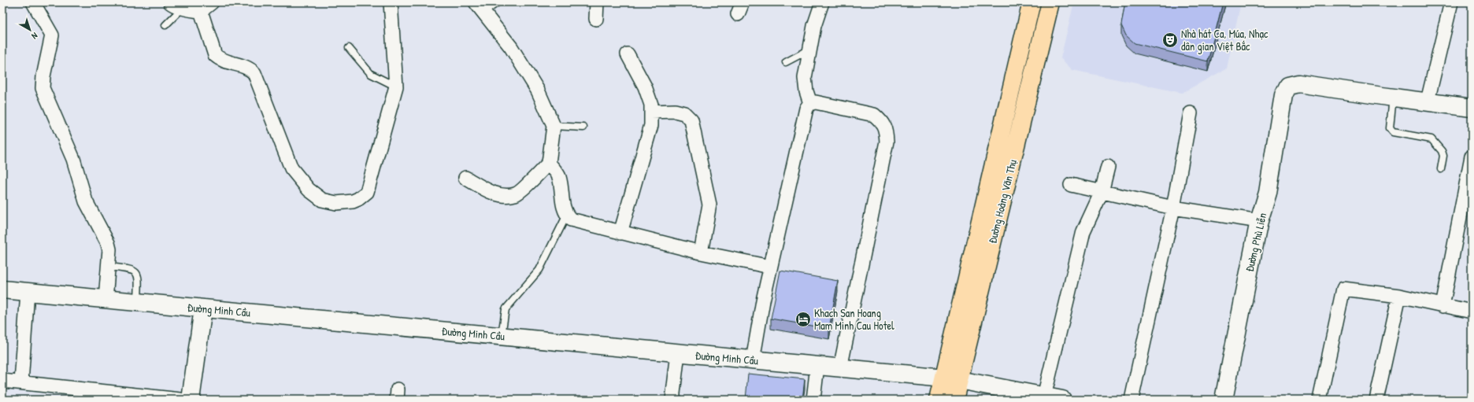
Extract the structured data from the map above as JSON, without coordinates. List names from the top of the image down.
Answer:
{
  "streets": {
    "main road": ["Đường Hoàng Văn Thụ"],
    "street": ["Đường Phù Liễn", "Đường Minh Cầu"]
  },
  "crossings": [
    ["Đường Hoàng Văn Thụ", "Đường Minh Cầu"]
  ],
  "places": {
    "theatre": ["Nhà hát Ca, Múa, Nhạc dân gian Việt Bắc"],
    "hotel": ["Khach San Hoang Mam Minh Cau Hotel"]
  },
  "north": "bottom right"
}
